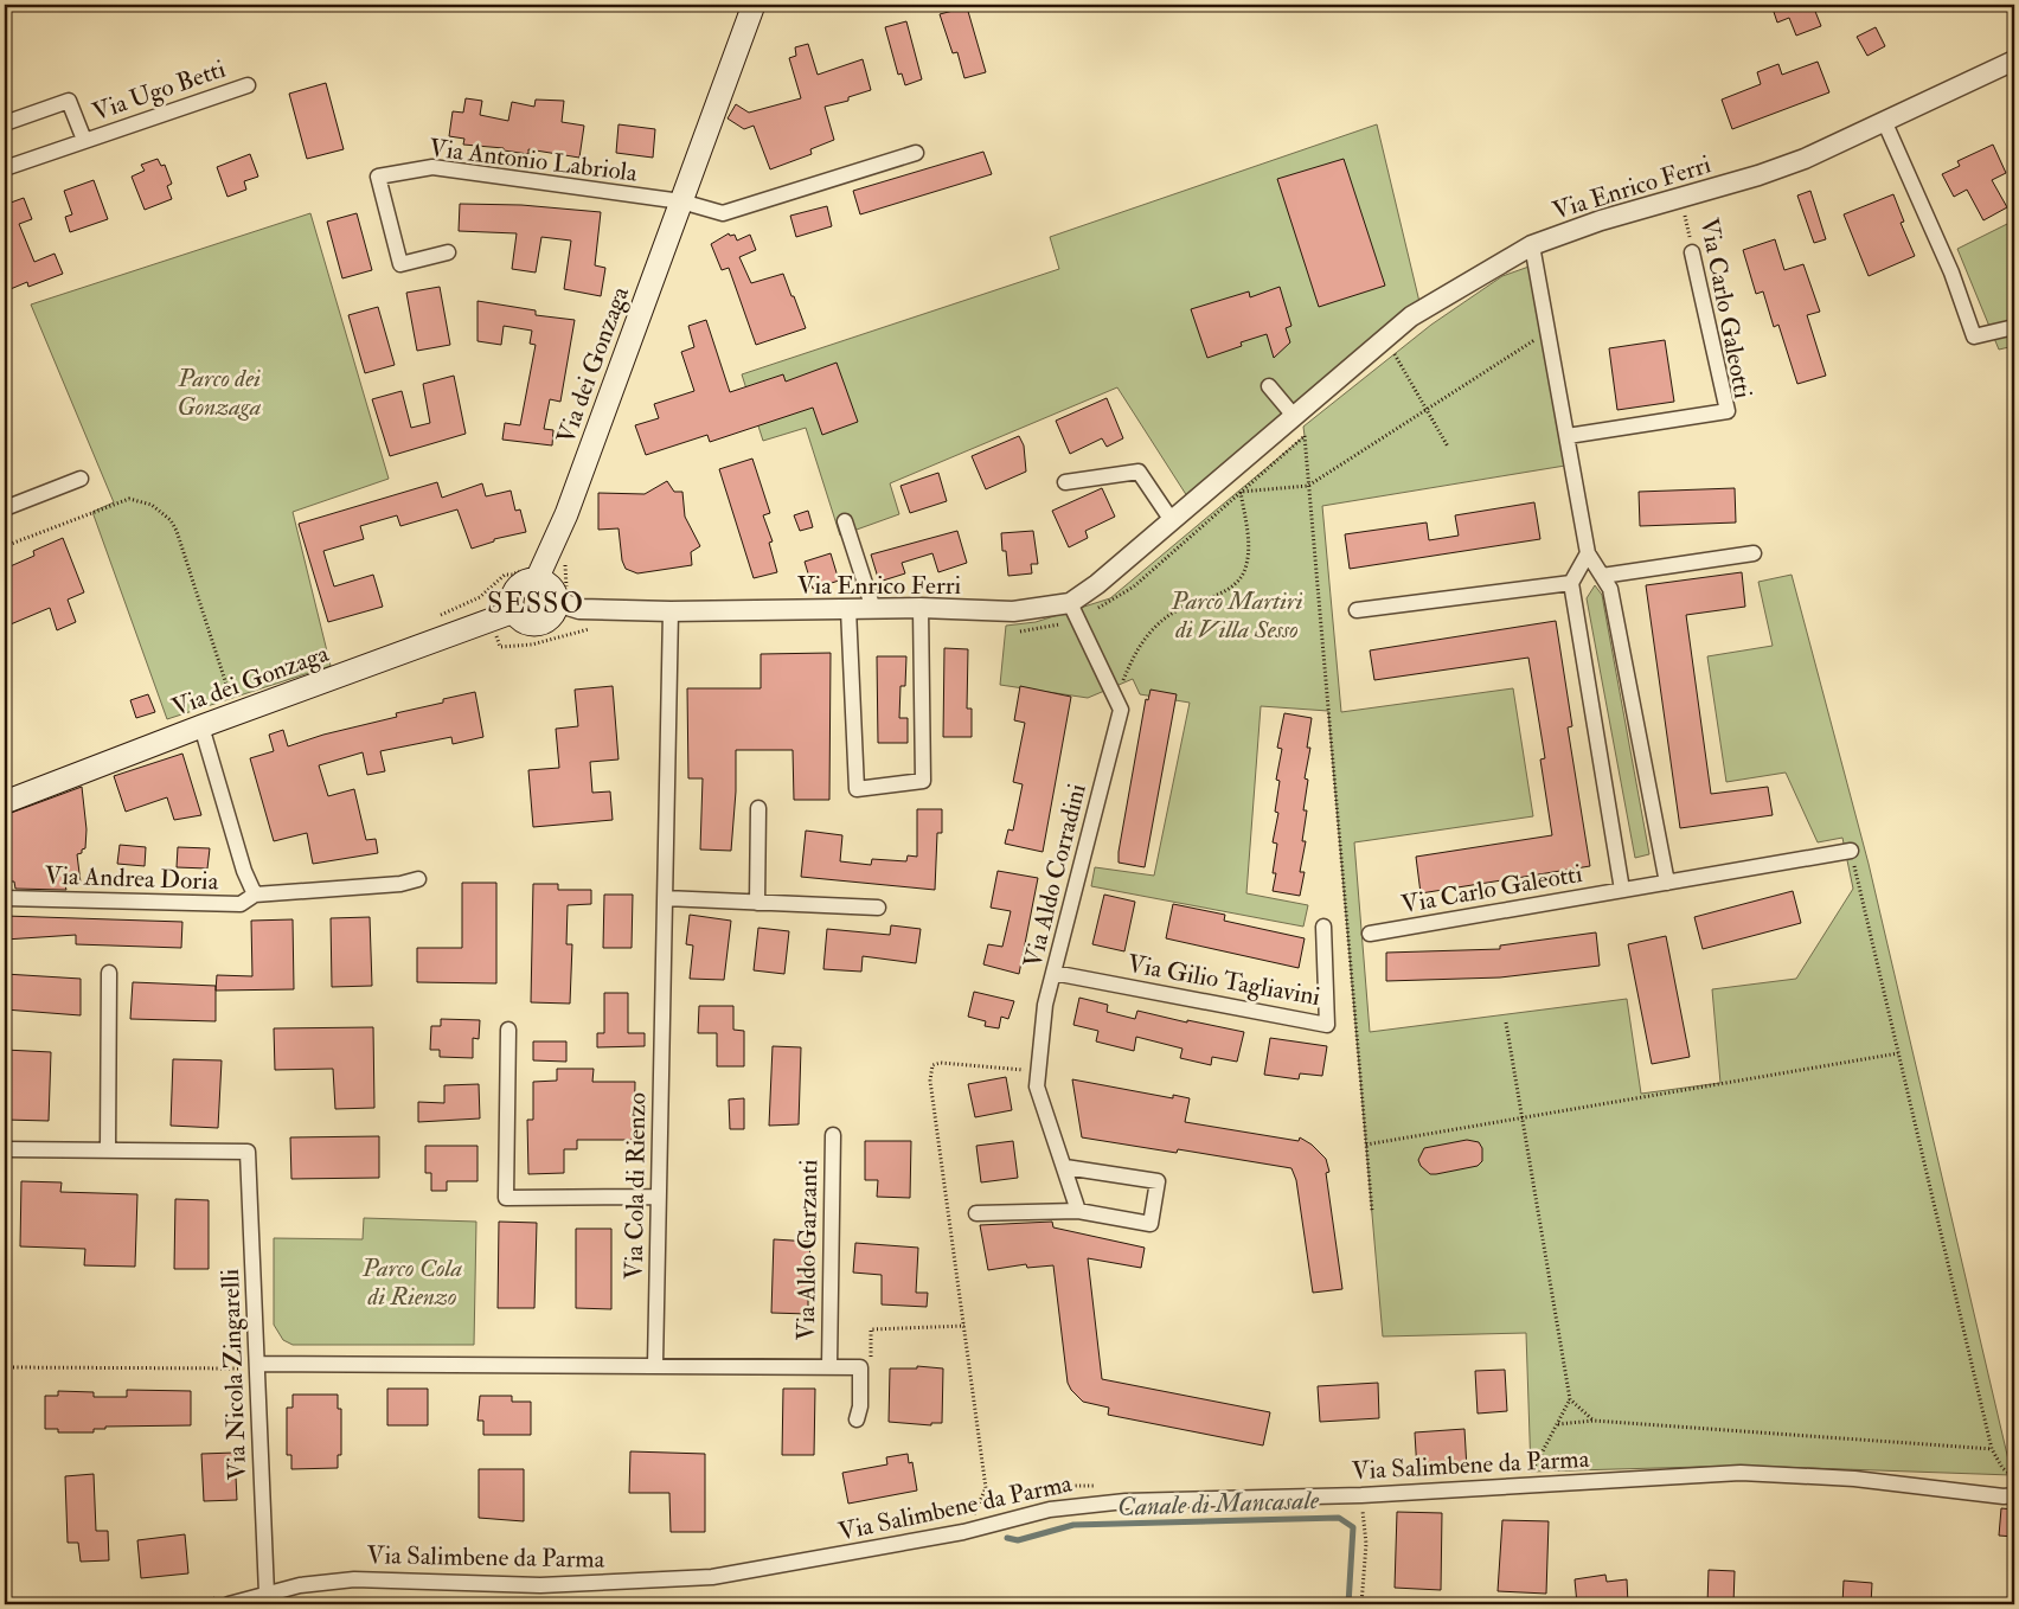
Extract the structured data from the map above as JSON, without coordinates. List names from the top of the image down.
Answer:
{
  "streets": {
    "main road": ["Via dei Gonzaga"],
    "street": [
      "Via Ugo Betti",
      "Via Antonio Labriola",
      "Via Enrico Ferri",
      "Via Carlo Galeotti",
      "Via Aldo Corradini",
      "Via Andrea Doria",
      "Via Gilio Tagliavini",
      "Via Cola di Rienzo",
      "Via Aldo Garzanti",
      "Via Nicola Zingarelli",
      "Via Salimbene da Parma"
    ]
  },
  "crossings": [
    ["Via Antonio Labriola", "Via dei Gonzaga"],
    ["Via Enrico Ferri", "Via Carlo Galeotti"],
    ["Via Enrico Ferri", "Via dei Gonzaga"],
    ["Via Enrico Ferri", "Via Aldo Corradini"],
    ["Via Enrico Ferri", "Via Cola di Rienzo"],
    ["Via dei Gonzaga", "Via Andrea Doria"],
    ["Via Aldo Corradini", "Via Gilio Tagliavini"],
    ["Via Cola di Rienzo", "Via Aldo Garzanti"],
    ["Via Nicola Zingarelli", "Via Salimbene da Parma"]
  ],
  "districts": ["SESSO"],
  "water": ["Canale di Mancasale"],
  "parks": ["Parco dei Gonzaga", "Parco Martiri di Villa Sesso", "Parco Cola di Rienzo"]
}
